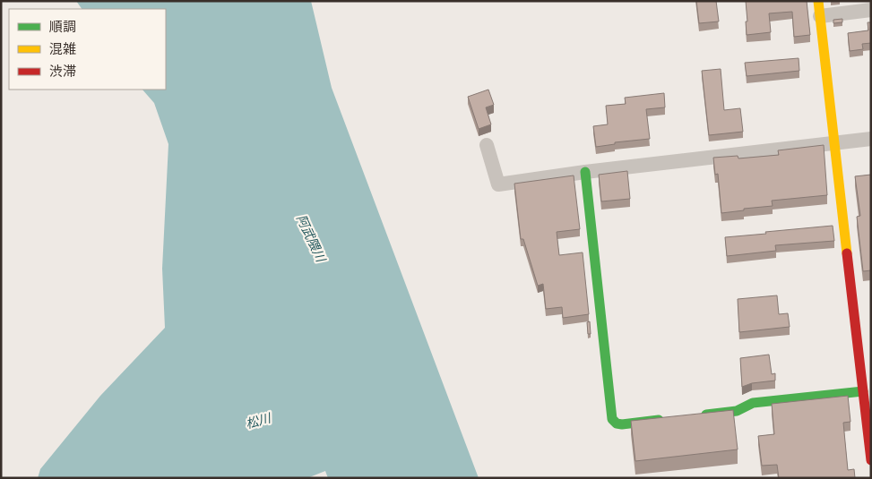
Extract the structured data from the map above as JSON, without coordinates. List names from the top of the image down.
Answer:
{
  "water": ["阿武隈川", "松川"],
  "legend": ["順調", "混雑", "渋滞"]
}
